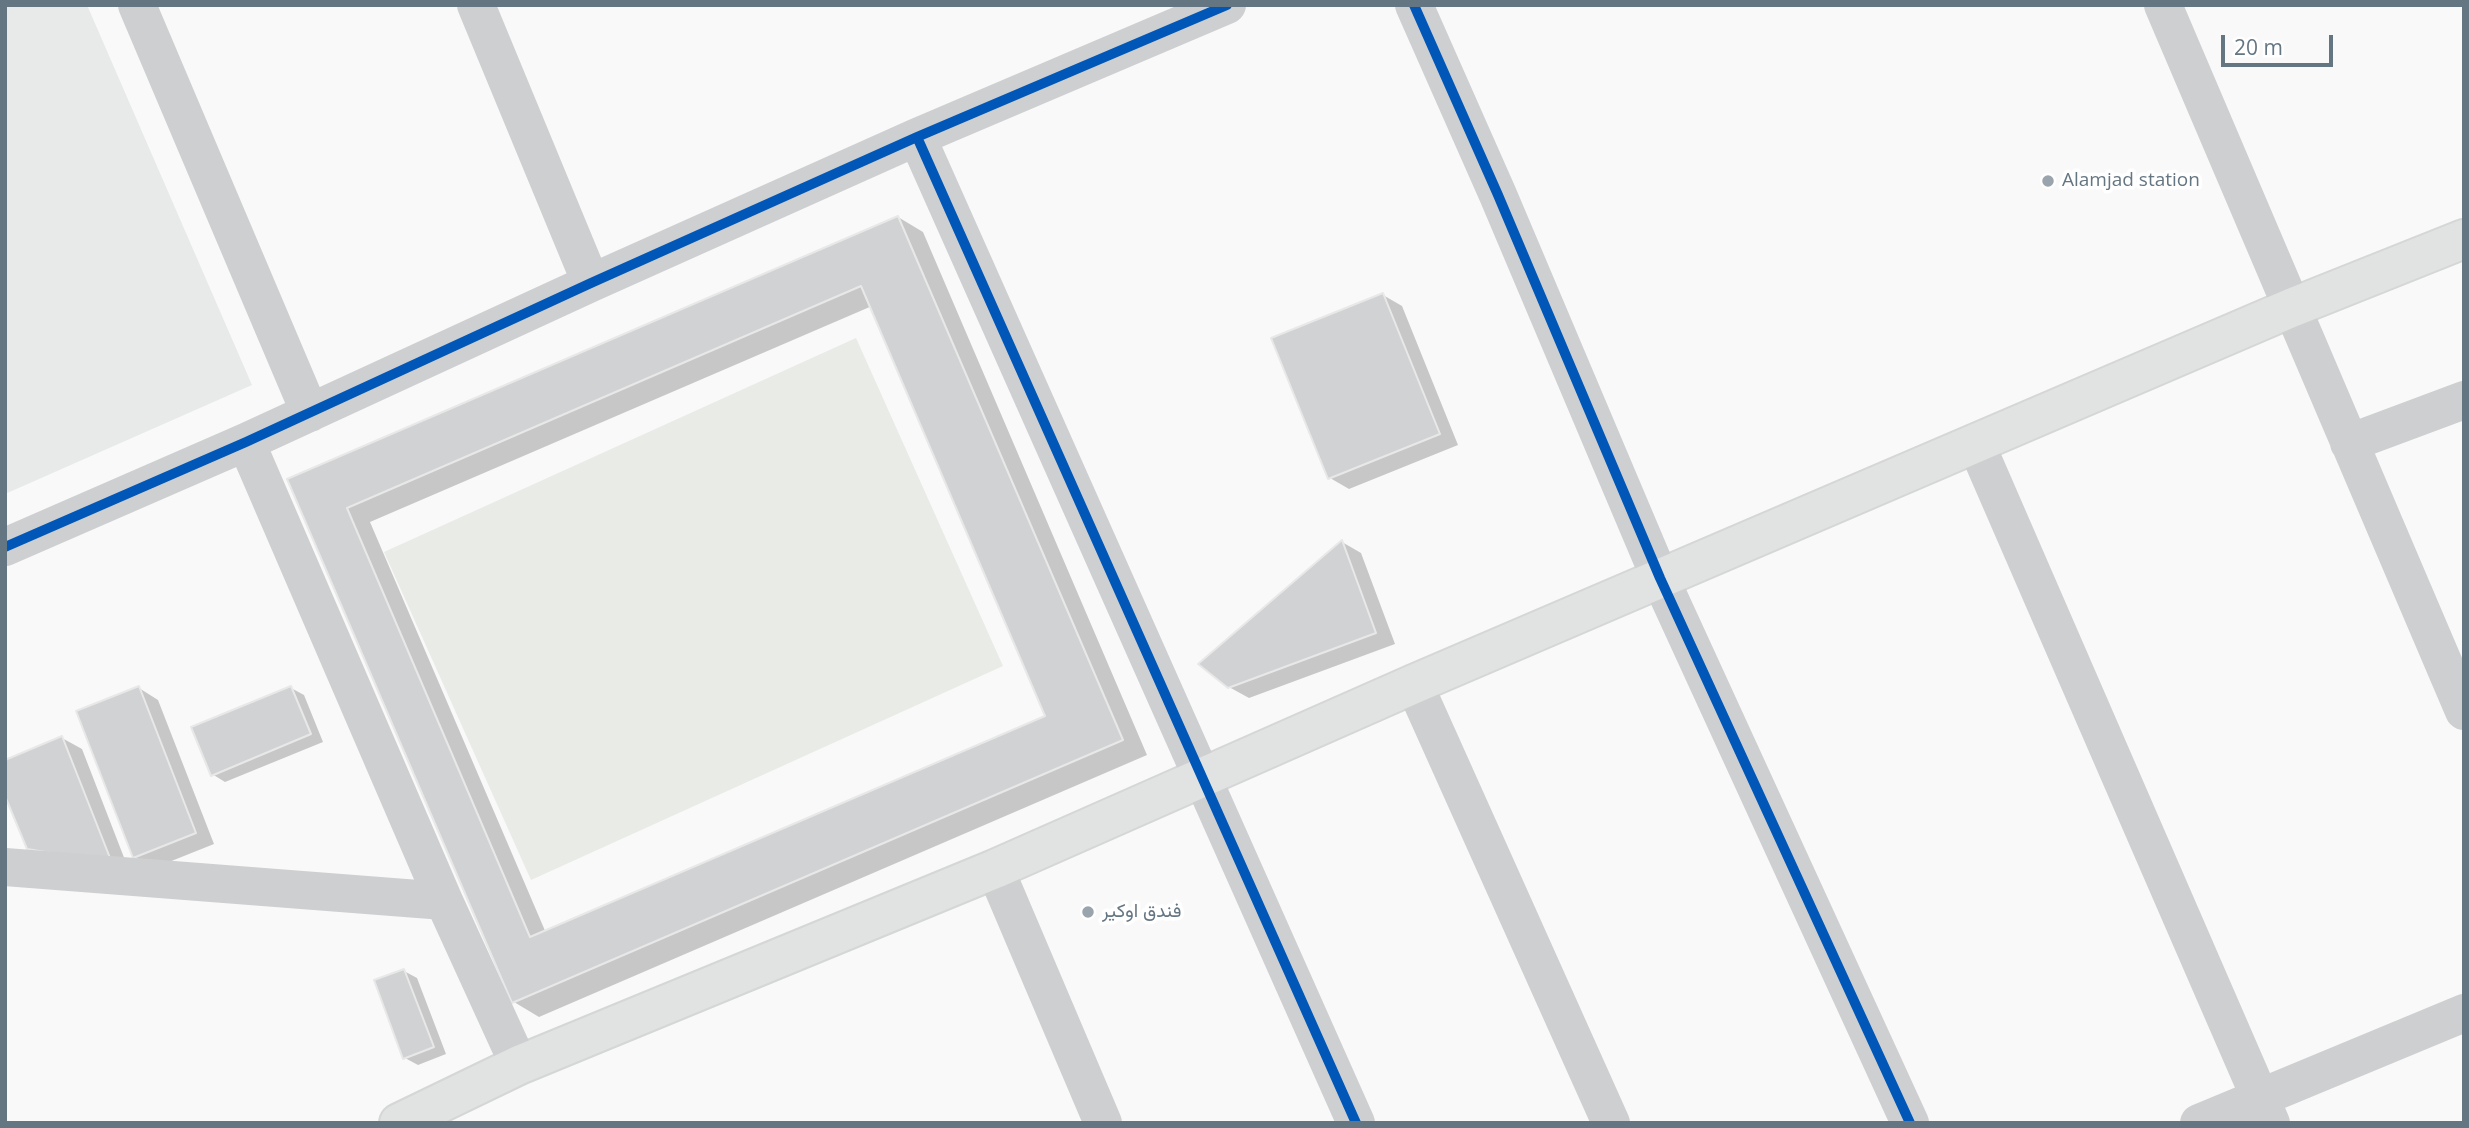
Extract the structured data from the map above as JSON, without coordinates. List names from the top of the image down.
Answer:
{
  "places": ["Alamjad station", "فندق اوكير"],
  "scale_bar": "20 m"
}
